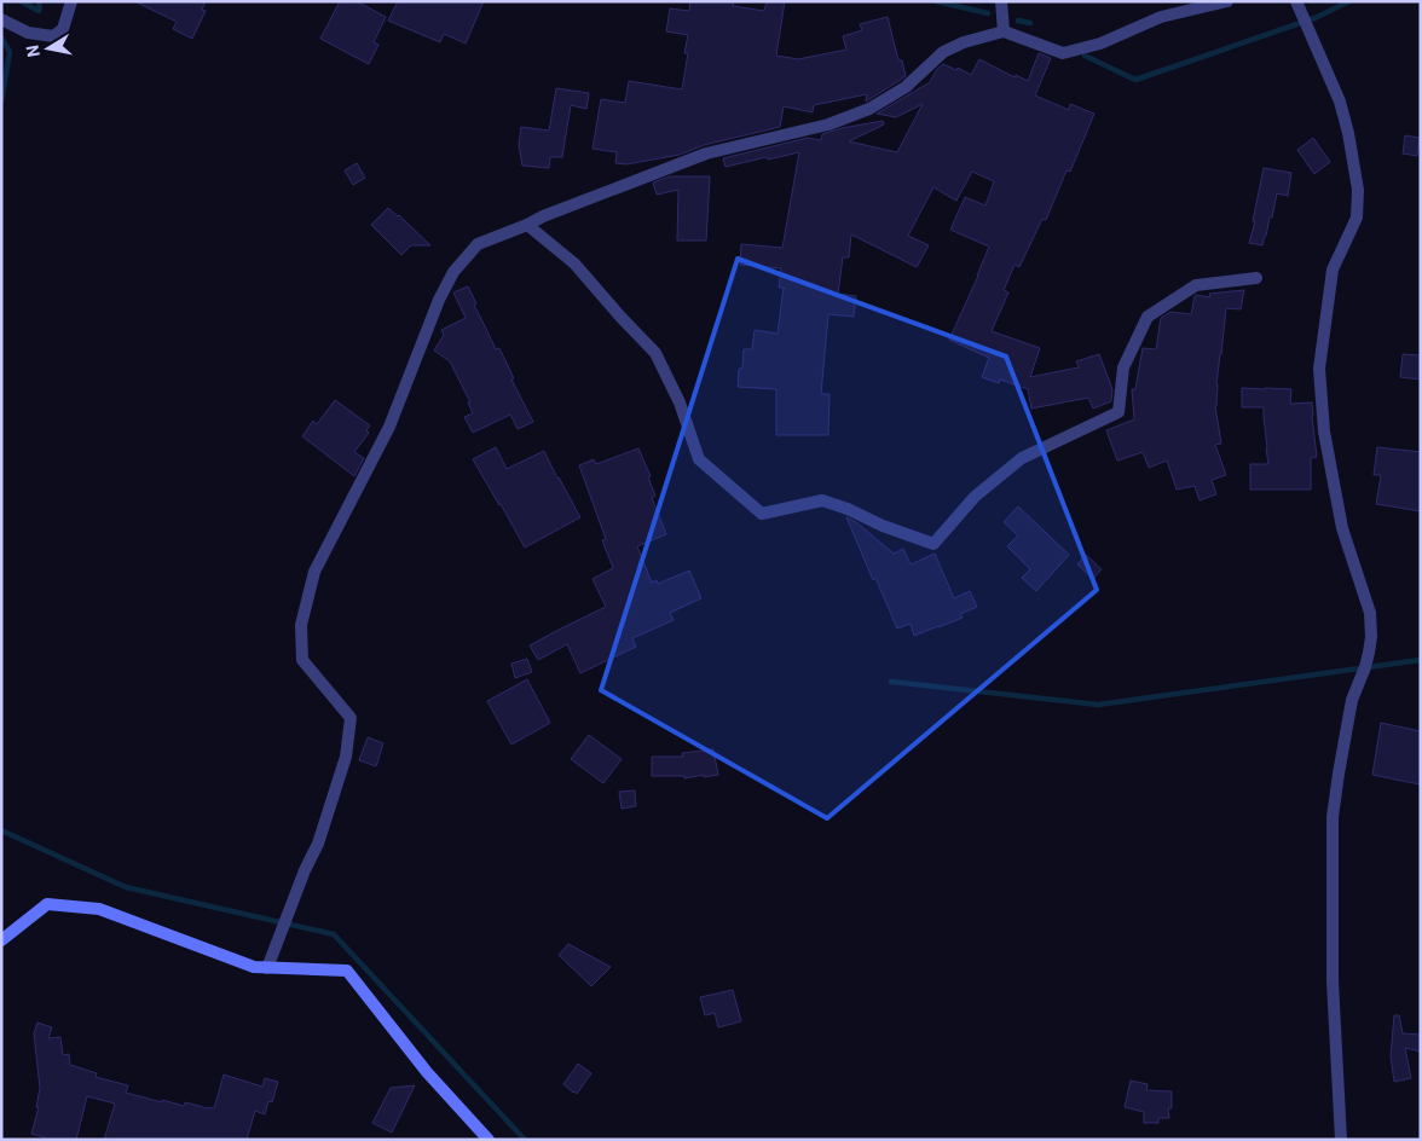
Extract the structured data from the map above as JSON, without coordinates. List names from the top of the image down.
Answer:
{
  "north": "left"
}
